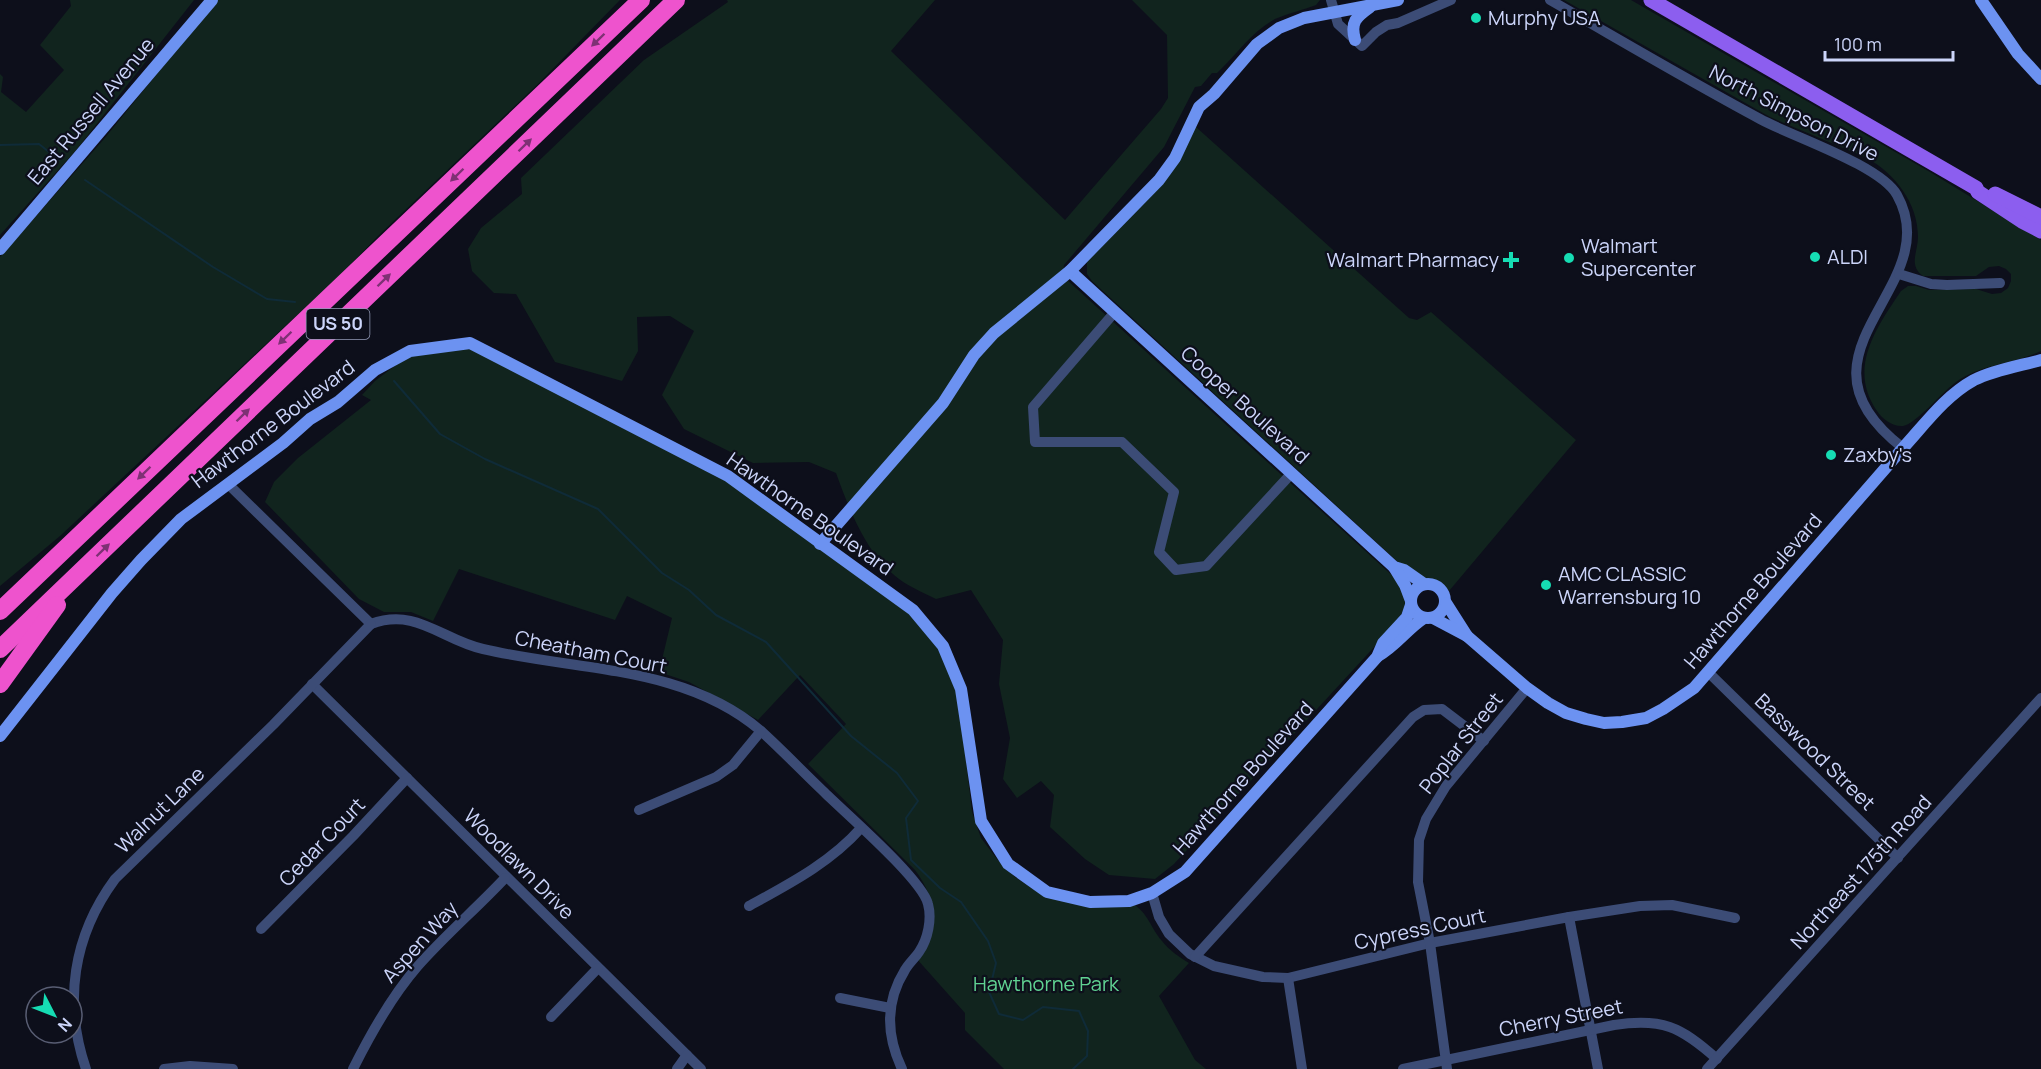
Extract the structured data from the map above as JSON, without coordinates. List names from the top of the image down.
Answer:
{
  "streets": {
    "highway": ["US 50"],
    "street": [
      "East Russell Avenue",
      "North Simpson Drive",
      "Cooper Boulevard",
      "Hawthorne Boulevard",
      "Cheatham Court",
      "Poplar Street",
      "Basswood Street",
      "Walnut Lane",
      "Cedar Court",
      "Woodlawn Drive",
      "Northeast 175th Road",
      "Cypress Court",
      "Aspen Way",
      "Cherry Street"
    ]
  },
  "crossings": [
    ["North Simpson Drive", "Hawthorne Boulevard"],
    ["Cooper Boulevard", "Hawthorne Boulevard"],
    ["Hawthorne Boulevard", "Poplar Street"],
    ["Hawthorne Boulevard", "Basswood Street"],
    ["Hawthorne Boulevard", "Cypress Court"],
    ["Cheatham Court", "Walnut Lane"],
    ["Poplar Street", "Cypress Court"],
    ["Poplar Street", "Cherry Street"],
    ["Basswood Street", "Northeast 175th Road"],
    ["Walnut Lane", "Woodlawn Drive"],
    ["Cedar Court", "Woodlawn Drive"],
    ["Woodlawn Drive", "Aspen Way"],
    ["Northeast 175th Road", "Cherry Street"]
  ],
  "parks": ["Hawthorne Park"],
  "places": {
    "other": [
      "Murphy USA",
      "ALDI",
      "Walmart Supercenter",
      "Zaxby's",
      "AMC CLASSIC Warrensburg 10"
    ],
    "health": ["Walmart Pharmacy"]
  },
  "scale_bar": "100 m",
  "north": "bottom right"
}
